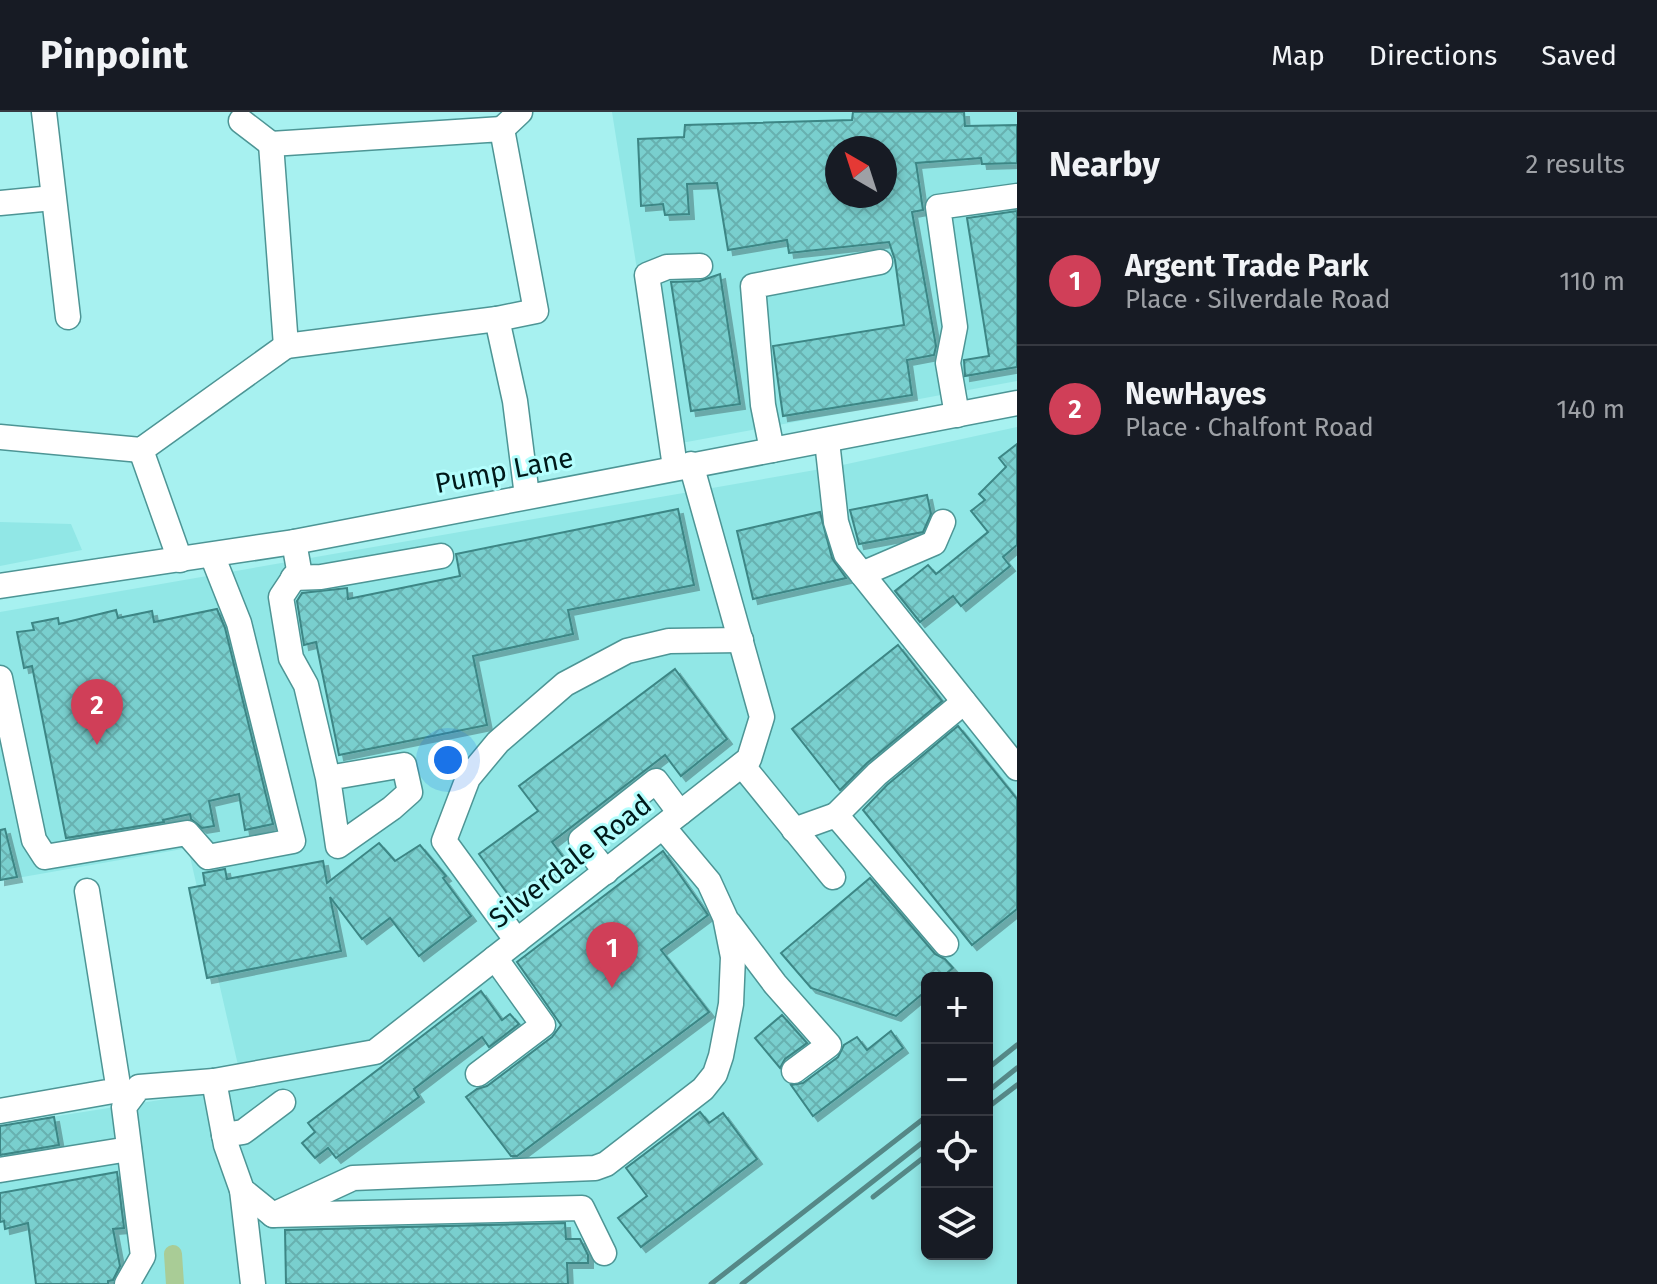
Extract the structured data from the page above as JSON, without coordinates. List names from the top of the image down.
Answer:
{
  "streets": {
    "street": ["Pump Lane", "Silverdale Road"]
  },
  "crossings": [
    ["Pump Lane", "Silverdale Road"]
  ],
  "north": "top left",
  "page": {
    "header": "Pinpoint",
    "nav": ["Map", "Directions", "Saved"],
    "heading": ["Nearby", "2 results"],
    "list": [
      {
        "mark": "1",
        "name": "Argent Trade Park",
        "note": "Place · Silverdale Road",
        "value": "110 m"
      },
      {
        "mark": "2",
        "name": "NewHayes",
        "note": "Place · Chalfont Road",
        "value": "140 m"
      }
    ],
    "pins": ["2", "1"],
    "map_buttons": ["+", "−"]
  }
}
